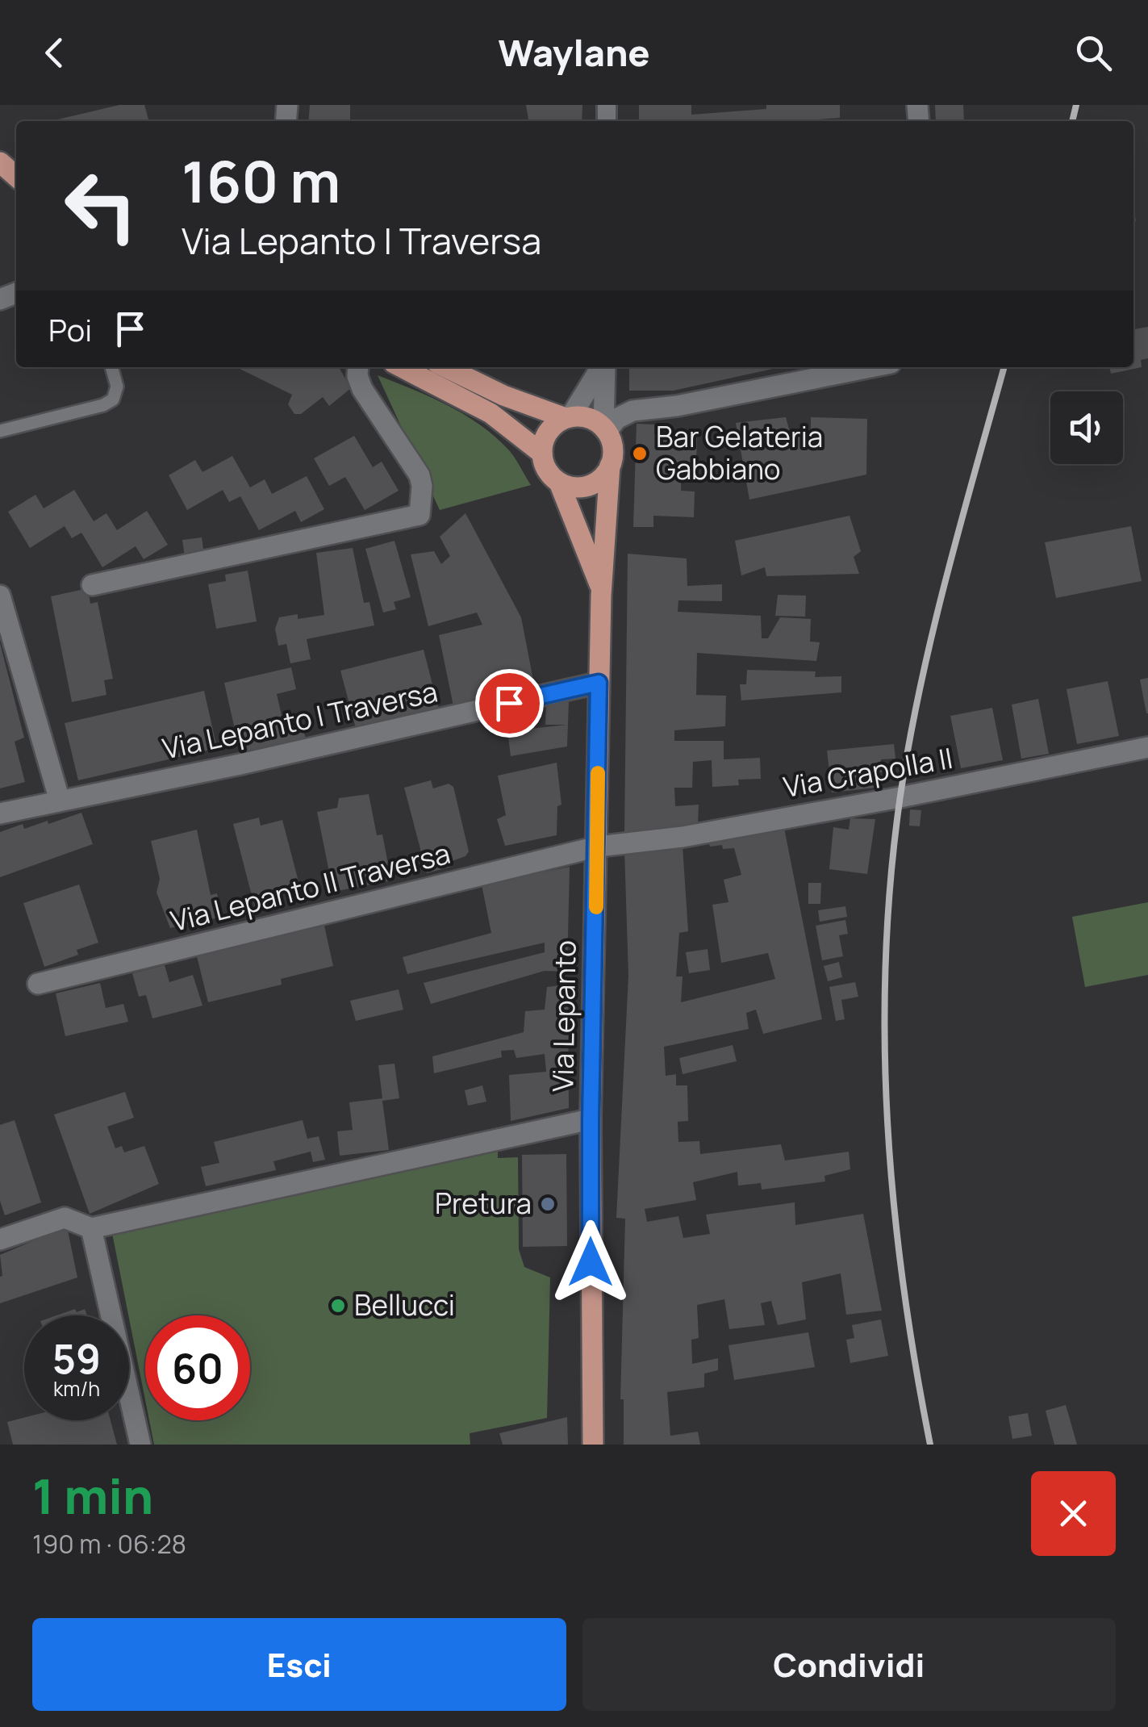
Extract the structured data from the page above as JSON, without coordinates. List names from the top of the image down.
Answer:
{
  "streets": {
    "main road": ["Via Lepanto"],
    "street": ["Via Lepanto I Traversa", "Via Crapolla II", "Via Lepanto II Traversa"]
  },
  "crossings": [
    ["Via Lepanto I Traversa", "Via Lepanto"],
    ["Via Crapolla II", "Via Lepanto II Traversa"],
    ["Via Crapolla II", "Via Lepanto"],
    ["Via Lepanto II Traversa", "Via Lepanto"]
  ],
  "places": ["Bar Gelateria Gabbiano", "Pretura", "Bellucci"],
  "page": {
    "header": "Waylane",
    "turn": ["160 m", "Via Lepanto I Traversa"],
    "then": "Poi",
    "speed": "59 km/h",
    "limit": "60",
    "heading": ["1 min", "190 m · 06:28"],
    "buttons": ["Esci", "Condividi"]
  }
}
